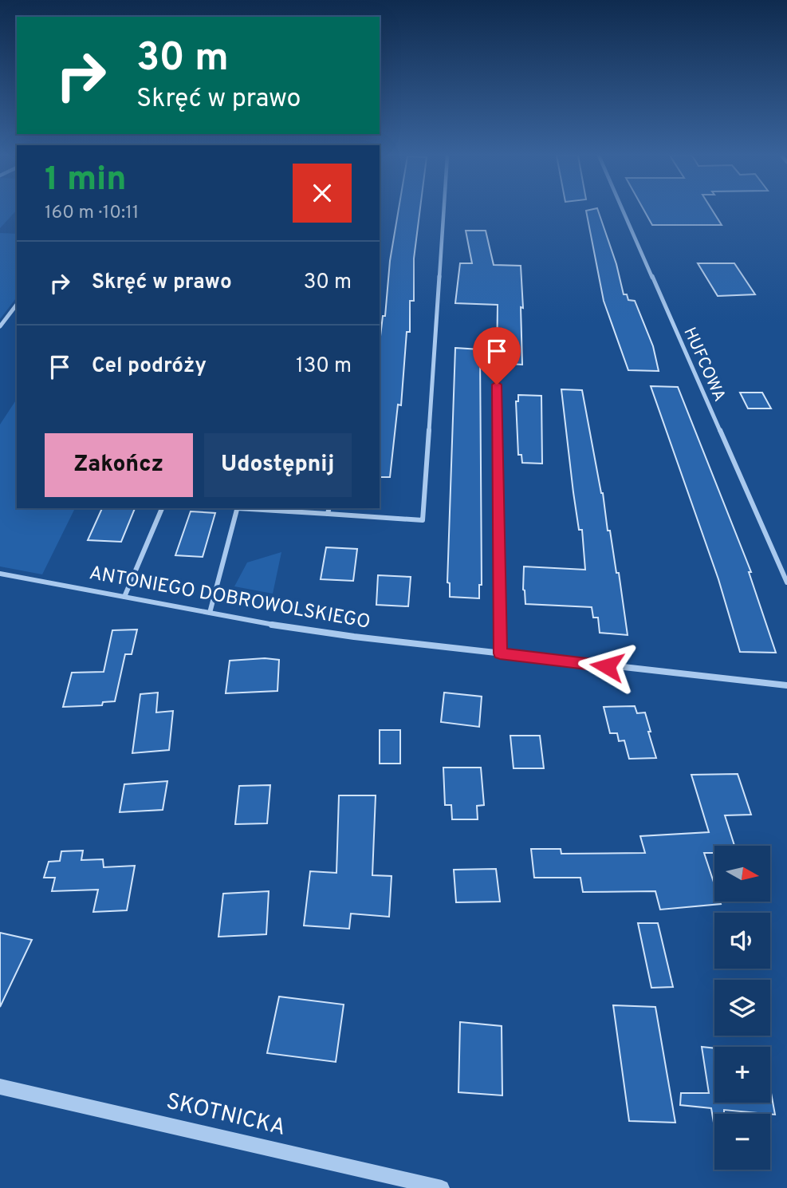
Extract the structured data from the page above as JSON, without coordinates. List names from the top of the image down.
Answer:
{
  "streets": {
    "street": ["HUFCOWA", "ANTONIEGO DOBROWOLSKIEGO", "SKOTNICKA"]
  },
  "north": "right",
  "page": {
    "turn": ["30 m", "Skręć w prawo"],
    "heading": ["1 min", "160 m · 10:11"],
    "list": [
      {
        "name": "Skręć w prawo",
        "value": "30 m"
      },
      {
        "name": "Cel podróży",
        "value": "130 m"
      }
    ],
    "buttons": ["Zakończ", "Udostępnij"],
    "map_buttons": ["+", "−"]
  }
}
